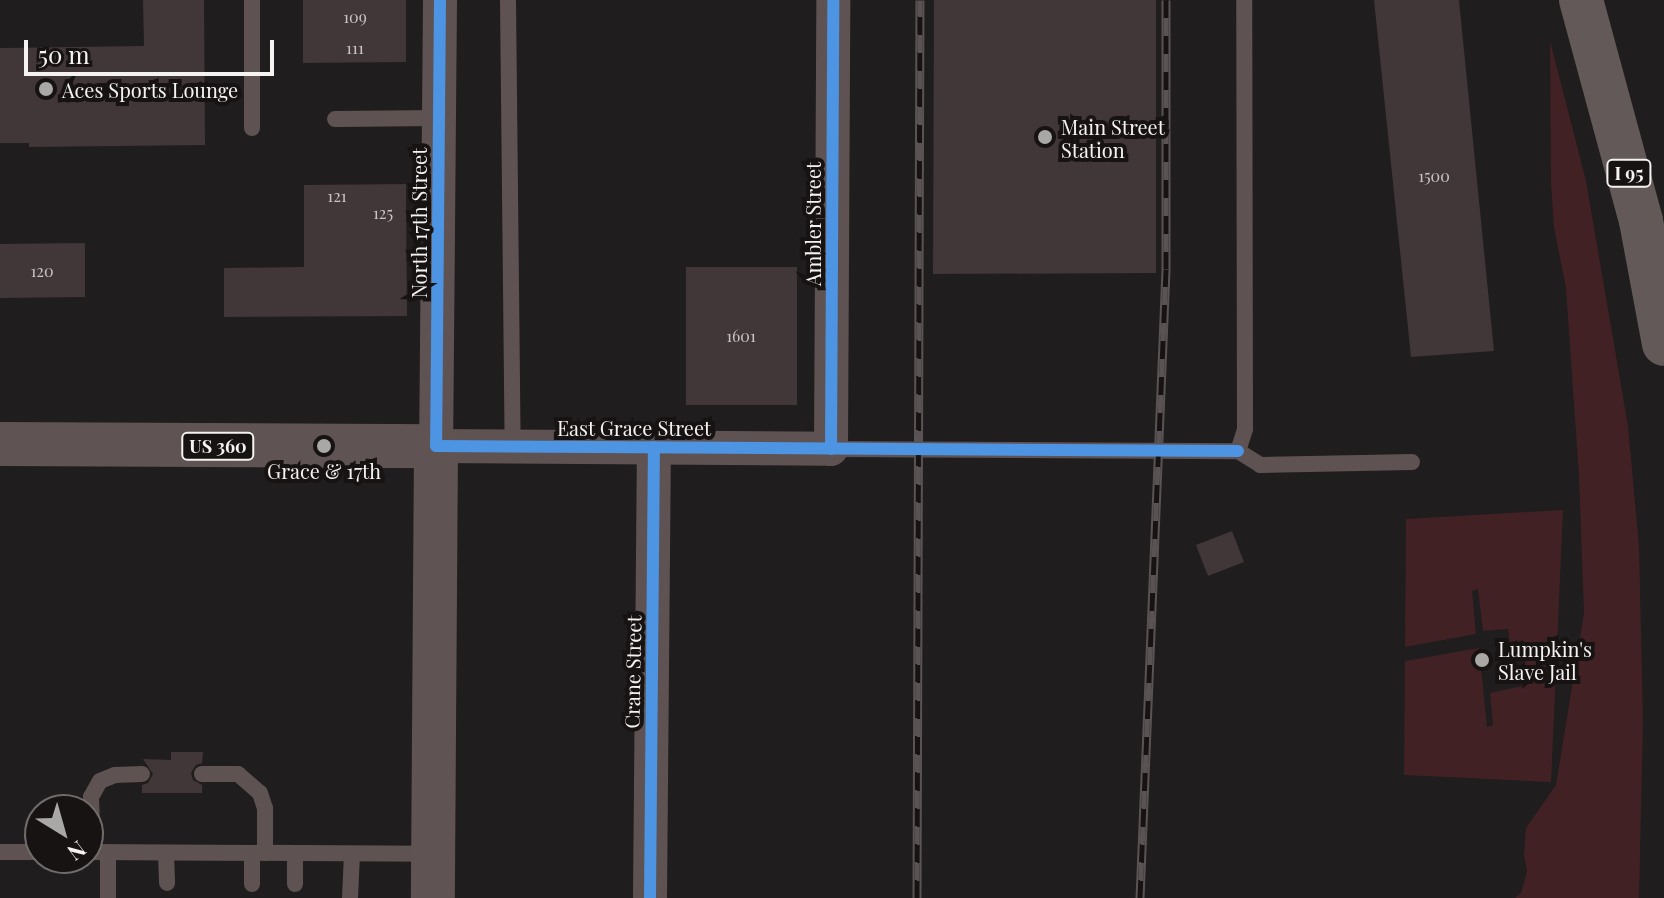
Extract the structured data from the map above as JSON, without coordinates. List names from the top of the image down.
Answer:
{
  "streets": {
    "highway": ["I 95"],
    "main road": ["North 17th Street", "East Grace Street", "US 360"],
    "street": ["Ambler Street", "Crane Street"]
  },
  "crossings": [
    ["North 17th Street", "East Grace Street"],
    ["Ambler Street", "East Grace Street"],
    ["East Grace Street", "Crane Street"]
  ],
  "places": [
    "Aces Sports Lounge",
    "Main Street Station",
    "Grace & 17th",
    "Lumpkin's Slave Jail"
  ],
  "house_numbers": [
    "109",
    "111",
    "1500",
    "121",
    "125",
    "120",
    "1601"
  ],
  "scale_bar": "50 m",
  "north": "bottom right"
}
